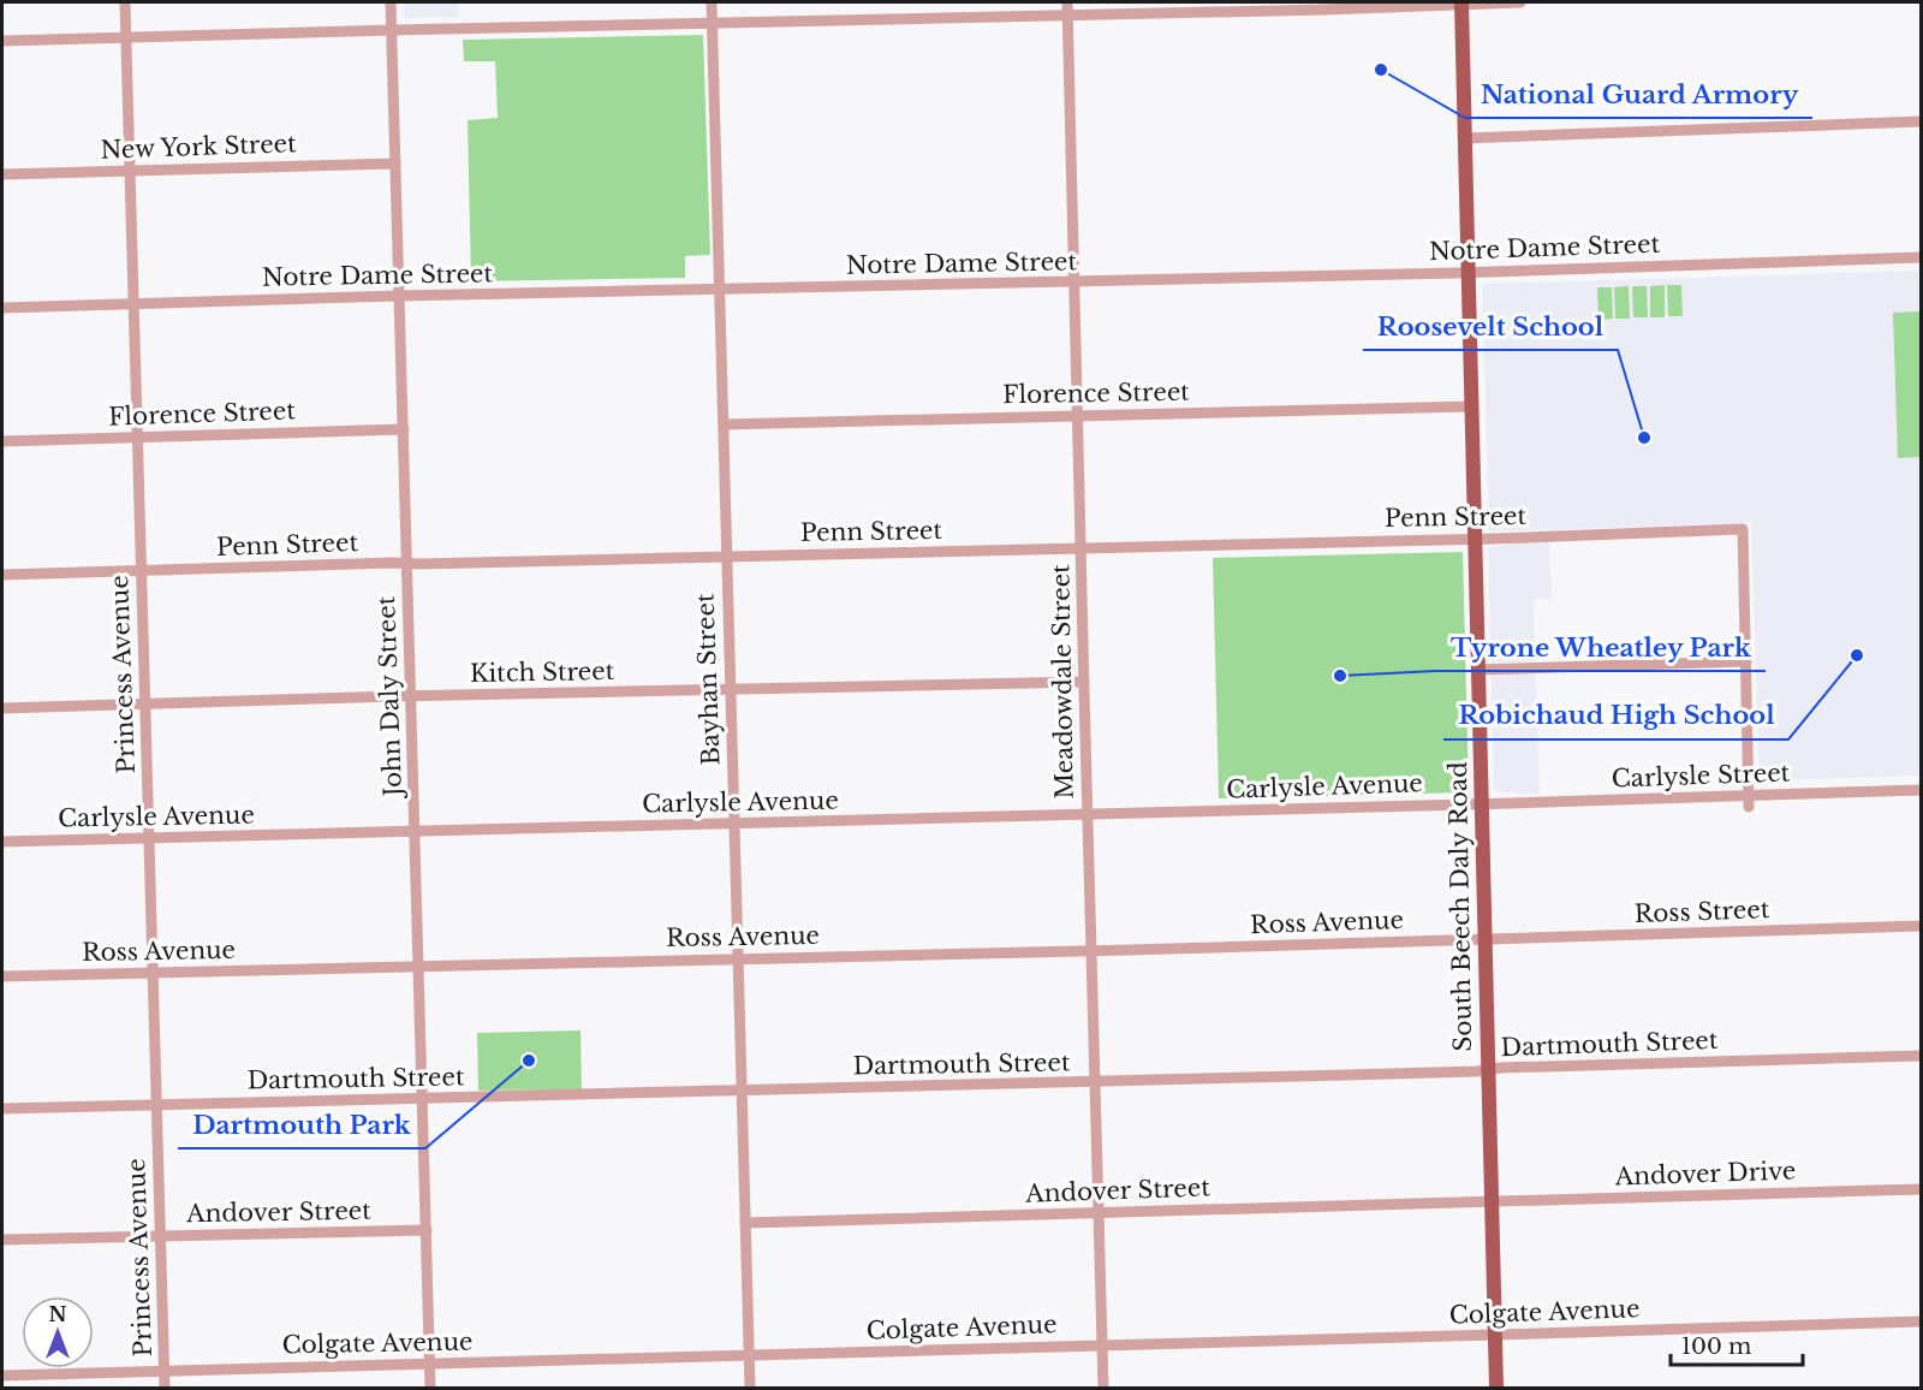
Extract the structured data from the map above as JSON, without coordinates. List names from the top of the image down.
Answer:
{
  "streets": {
    "main road": ["South Beech Daly Road"],
    "street": [
      "New York Street",
      "Notre Dame Street",
      "Florence Street",
      "Penn Street",
      "Kitch Street",
      "Princess Avenue",
      "Bayhan Street",
      "Meadowdale Street",
      "John Daly Street",
      "Carlysle Street",
      "Carlysle Avenue",
      "Ross Street",
      "Ross Avenue",
      "Dartmouth Street",
      "Andover Drive",
      "Andover Street",
      "Colgate Avenue"
    ]
  },
  "crossings": [
    ["New York Street", "Princess Avenue"],
    ["New York Street", "John Daly Street"],
    ["Notre Dame Street", "Princess Avenue"],
    ["Notre Dame Street", "Bayhan Street"],
    ["Notre Dame Street", "Meadowdale Street"],
    ["Notre Dame Street", "John Daly Street"],
    ["Notre Dame Street", "South Beech Daly Road"],
    ["Florence Street", "Princess Avenue"],
    ["Florence Street", "Bayhan Street"],
    ["Florence Street", "Meadowdale Street"],
    ["Florence Street", "John Daly Street"],
    ["Florence Street", "South Beech Daly Road"],
    ["Penn Street", "Princess Avenue"],
    ["Penn Street", "Bayhan Street"],
    ["Penn Street", "Meadowdale Street"],
    ["Penn Street", "John Daly Street"],
    ["Penn Street", "South Beech Daly Road"],
    ["Kitch Street", "Princess Avenue"],
    ["Kitch Street", "Bayhan Street"],
    ["Kitch Street", "Meadowdale Street"],
    ["Kitch Street", "John Daly Street"],
    ["Princess Avenue", "Carlysle Avenue"],
    ["Princess Avenue", "Ross Avenue"],
    ["Princess Avenue", "Dartmouth Street"],
    ["Princess Avenue", "Andover Street"],
    ["Princess Avenue", "Colgate Avenue"],
    ["Bayhan Street", "Carlysle Avenue"],
    ["Bayhan Street", "Ross Avenue"],
    ["Bayhan Street", "Dartmouth Street"],
    ["Bayhan Street", "Andover Street"],
    ["Bayhan Street", "Colgate Avenue"],
    ["Meadowdale Street", "Carlysle Avenue"],
    ["Meadowdale Street", "Ross Avenue"],
    ["Meadowdale Street", "Dartmouth Street"],
    ["Meadowdale Street", "Andover Street"],
    ["Meadowdale Street", "Colgate Avenue"],
    ["John Daly Street", "Carlysle Avenue"],
    ["John Daly Street", "Ross Avenue"],
    ["John Daly Street", "Dartmouth Street"],
    ["John Daly Street", "Andover Street"],
    ["John Daly Street", "Colgate Avenue"],
    ["Carlysle Street", "Carlysle Avenue"],
    ["Carlysle Street", "South Beech Daly Road"],
    ["Carlysle Avenue", "South Beech Daly Road"],
    ["South Beech Daly Road", "Ross Street"],
    ["South Beech Daly Road", "Ross Avenue"],
    ["South Beech Daly Road", "Dartmouth Street"],
    ["South Beech Daly Road", "Andover Drive"],
    ["South Beech Daly Road", "Andover Street"],
    ["South Beech Daly Road", "Colgate Avenue"],
    ["Ross Street", "Ross Avenue"],
    ["Andover Drive", "Andover Street"]
  ],
  "places": [
    "National Guard Armory",
    "Roosevelt School",
    "Robichaud High School",
    "Tyrone Wheatley Park",
    "Dartmouth Park"
  ],
  "scale_bar": "100 m",
  "north": "top"
}
